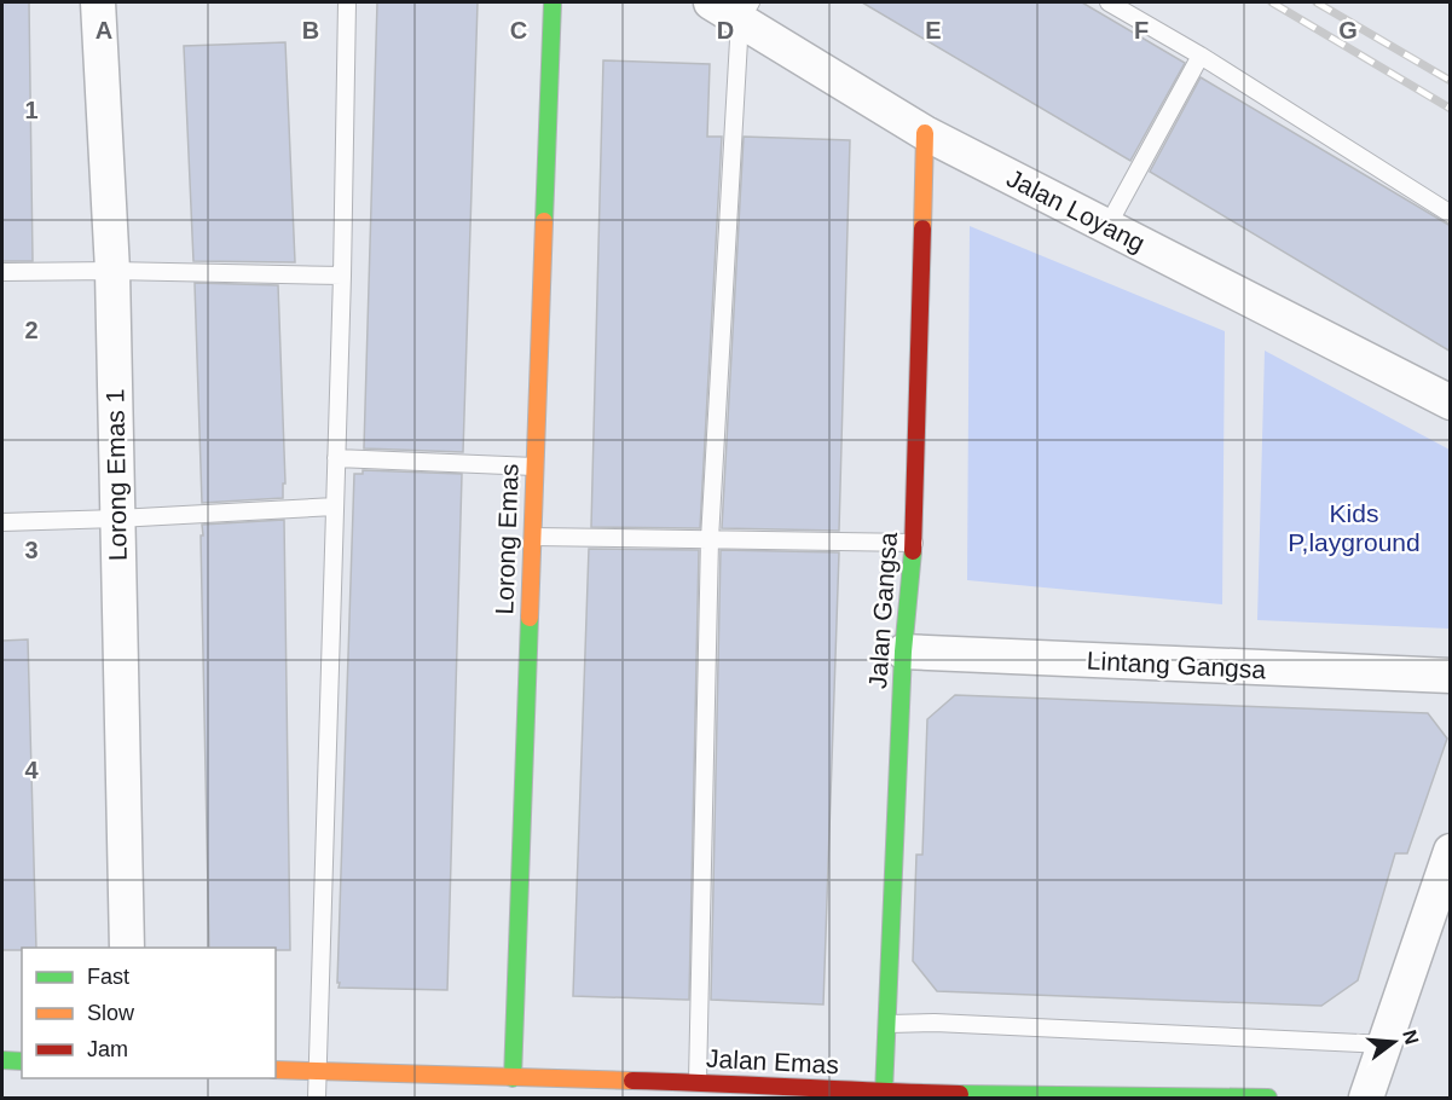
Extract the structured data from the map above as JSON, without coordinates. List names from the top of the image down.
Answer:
{
  "streets": {
    "street": [
      "Jalan Loyang",
      "Lorong Emas 1",
      "Lorong Emas",
      "Jalan Gangsa",
      "Lintang Gangsa",
      "Jalan Emas"
    ]
  },
  "crossings": [
    ["Jalan Loyang", "Jalan Gangsa"],
    ["Lorong Emas", "Jalan Emas"],
    ["Jalan Gangsa", "Lintang Gangsa"],
    ["Jalan Gangsa", "Jalan Emas"]
  ],
  "parks": ["Kids P,layground"],
  "legend": ["Fast", "Slow", "Jam"],
  "north": "right",
  "grid": {
    "columns": [
      "A",
      "B",
      "C",
      "D",
      "E",
      "F",
      "G"
    ],
    "rows": [
      "1",
      "2",
      "3",
      "4"
    ]
  }
}
